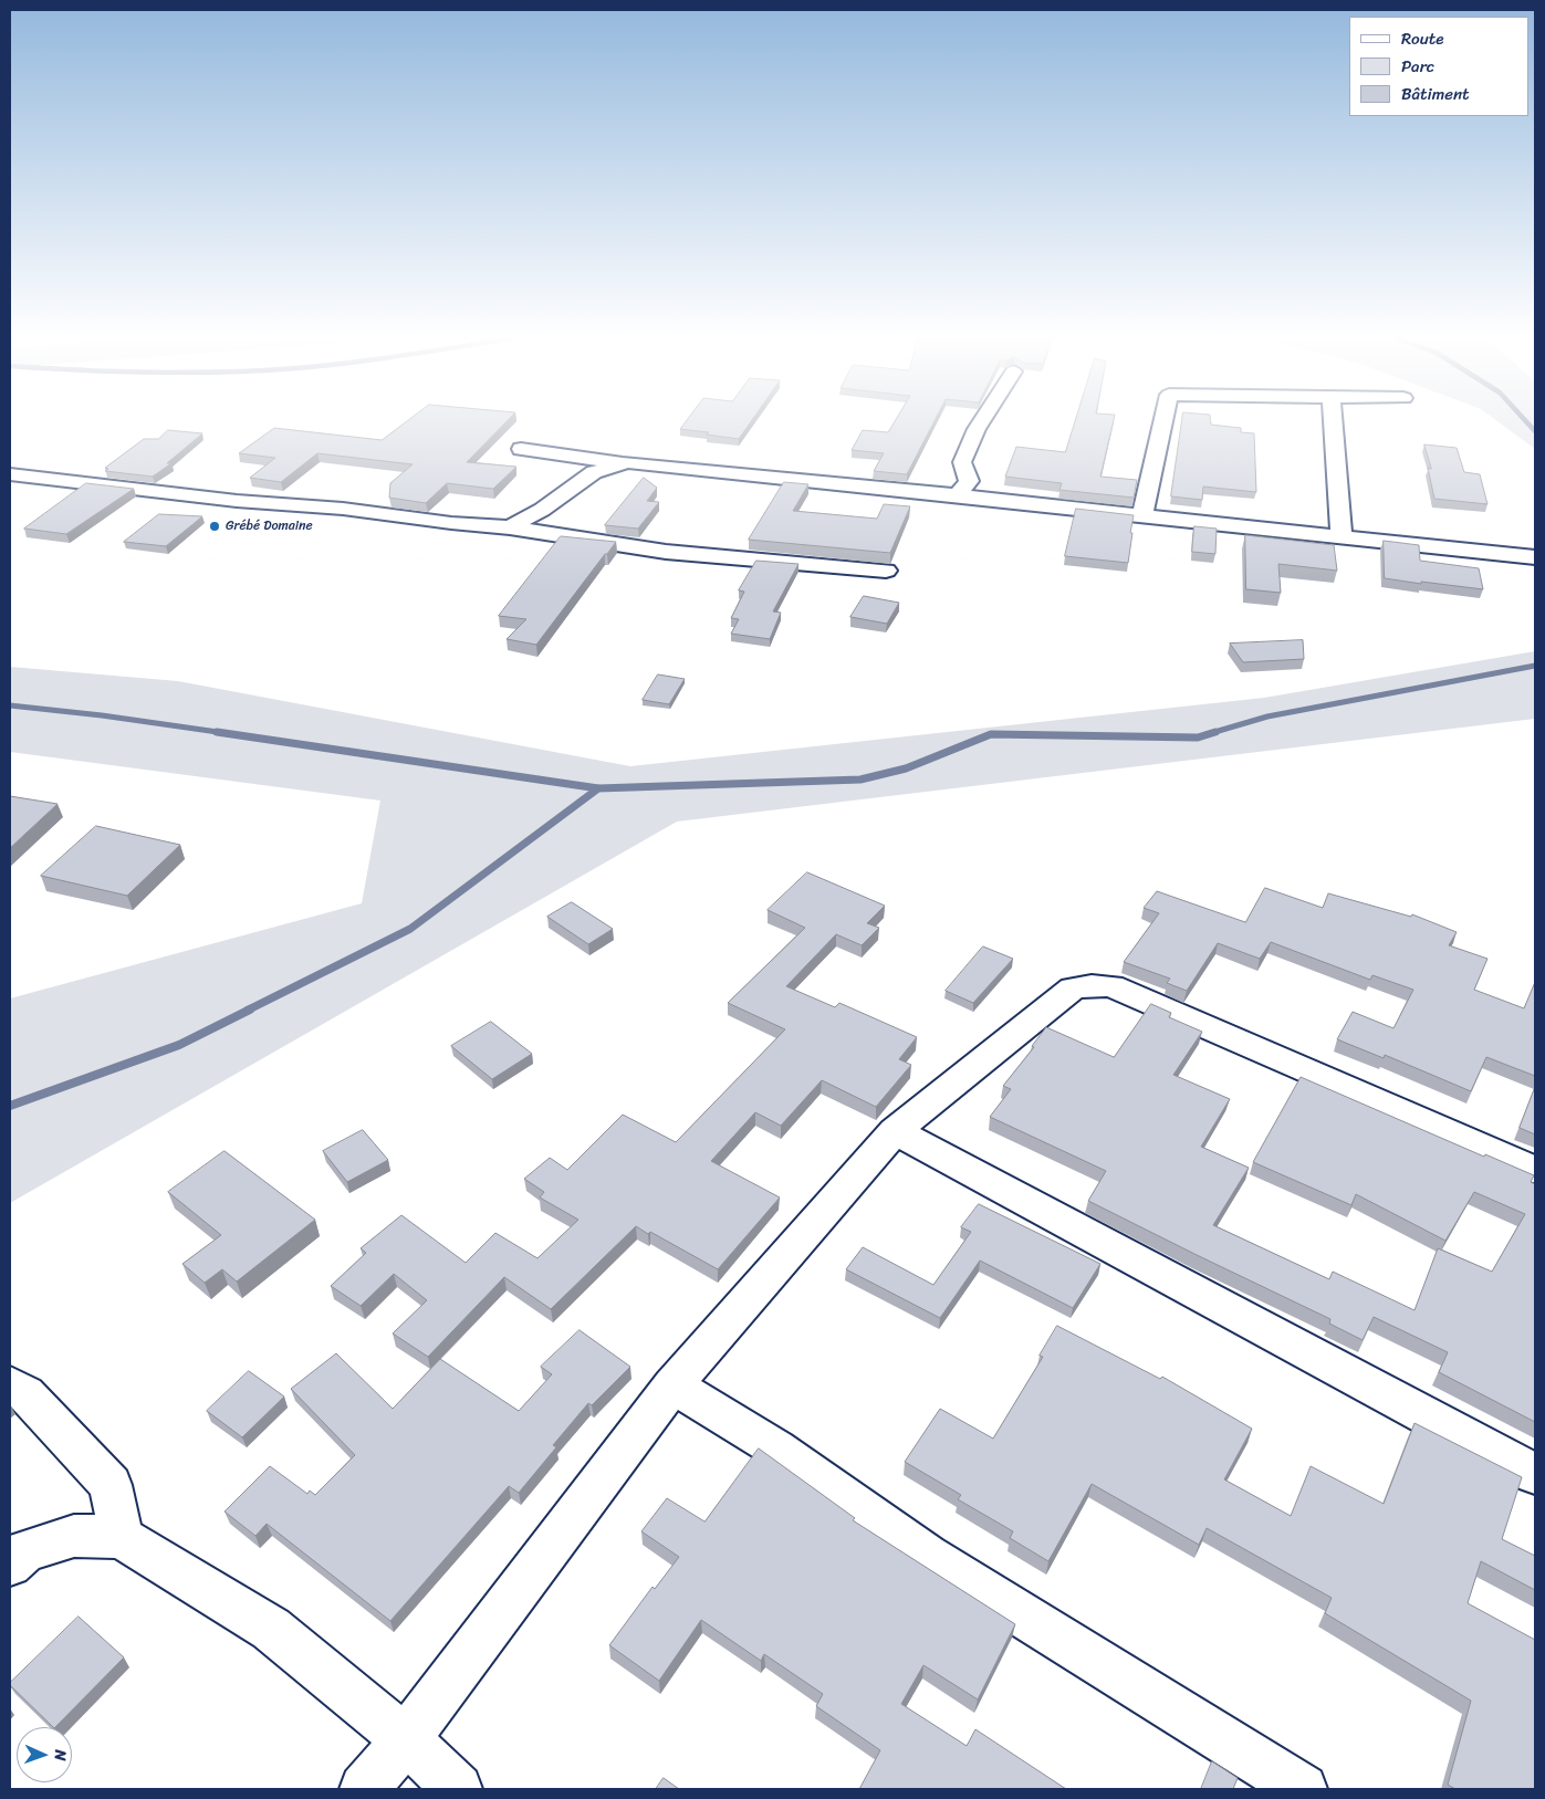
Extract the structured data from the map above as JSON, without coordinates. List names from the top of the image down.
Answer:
{
  "places": ["Grébé Domaine"],
  "legend": ["Route", "Parc", "Bâtiment"],
  "north": "right"
}
